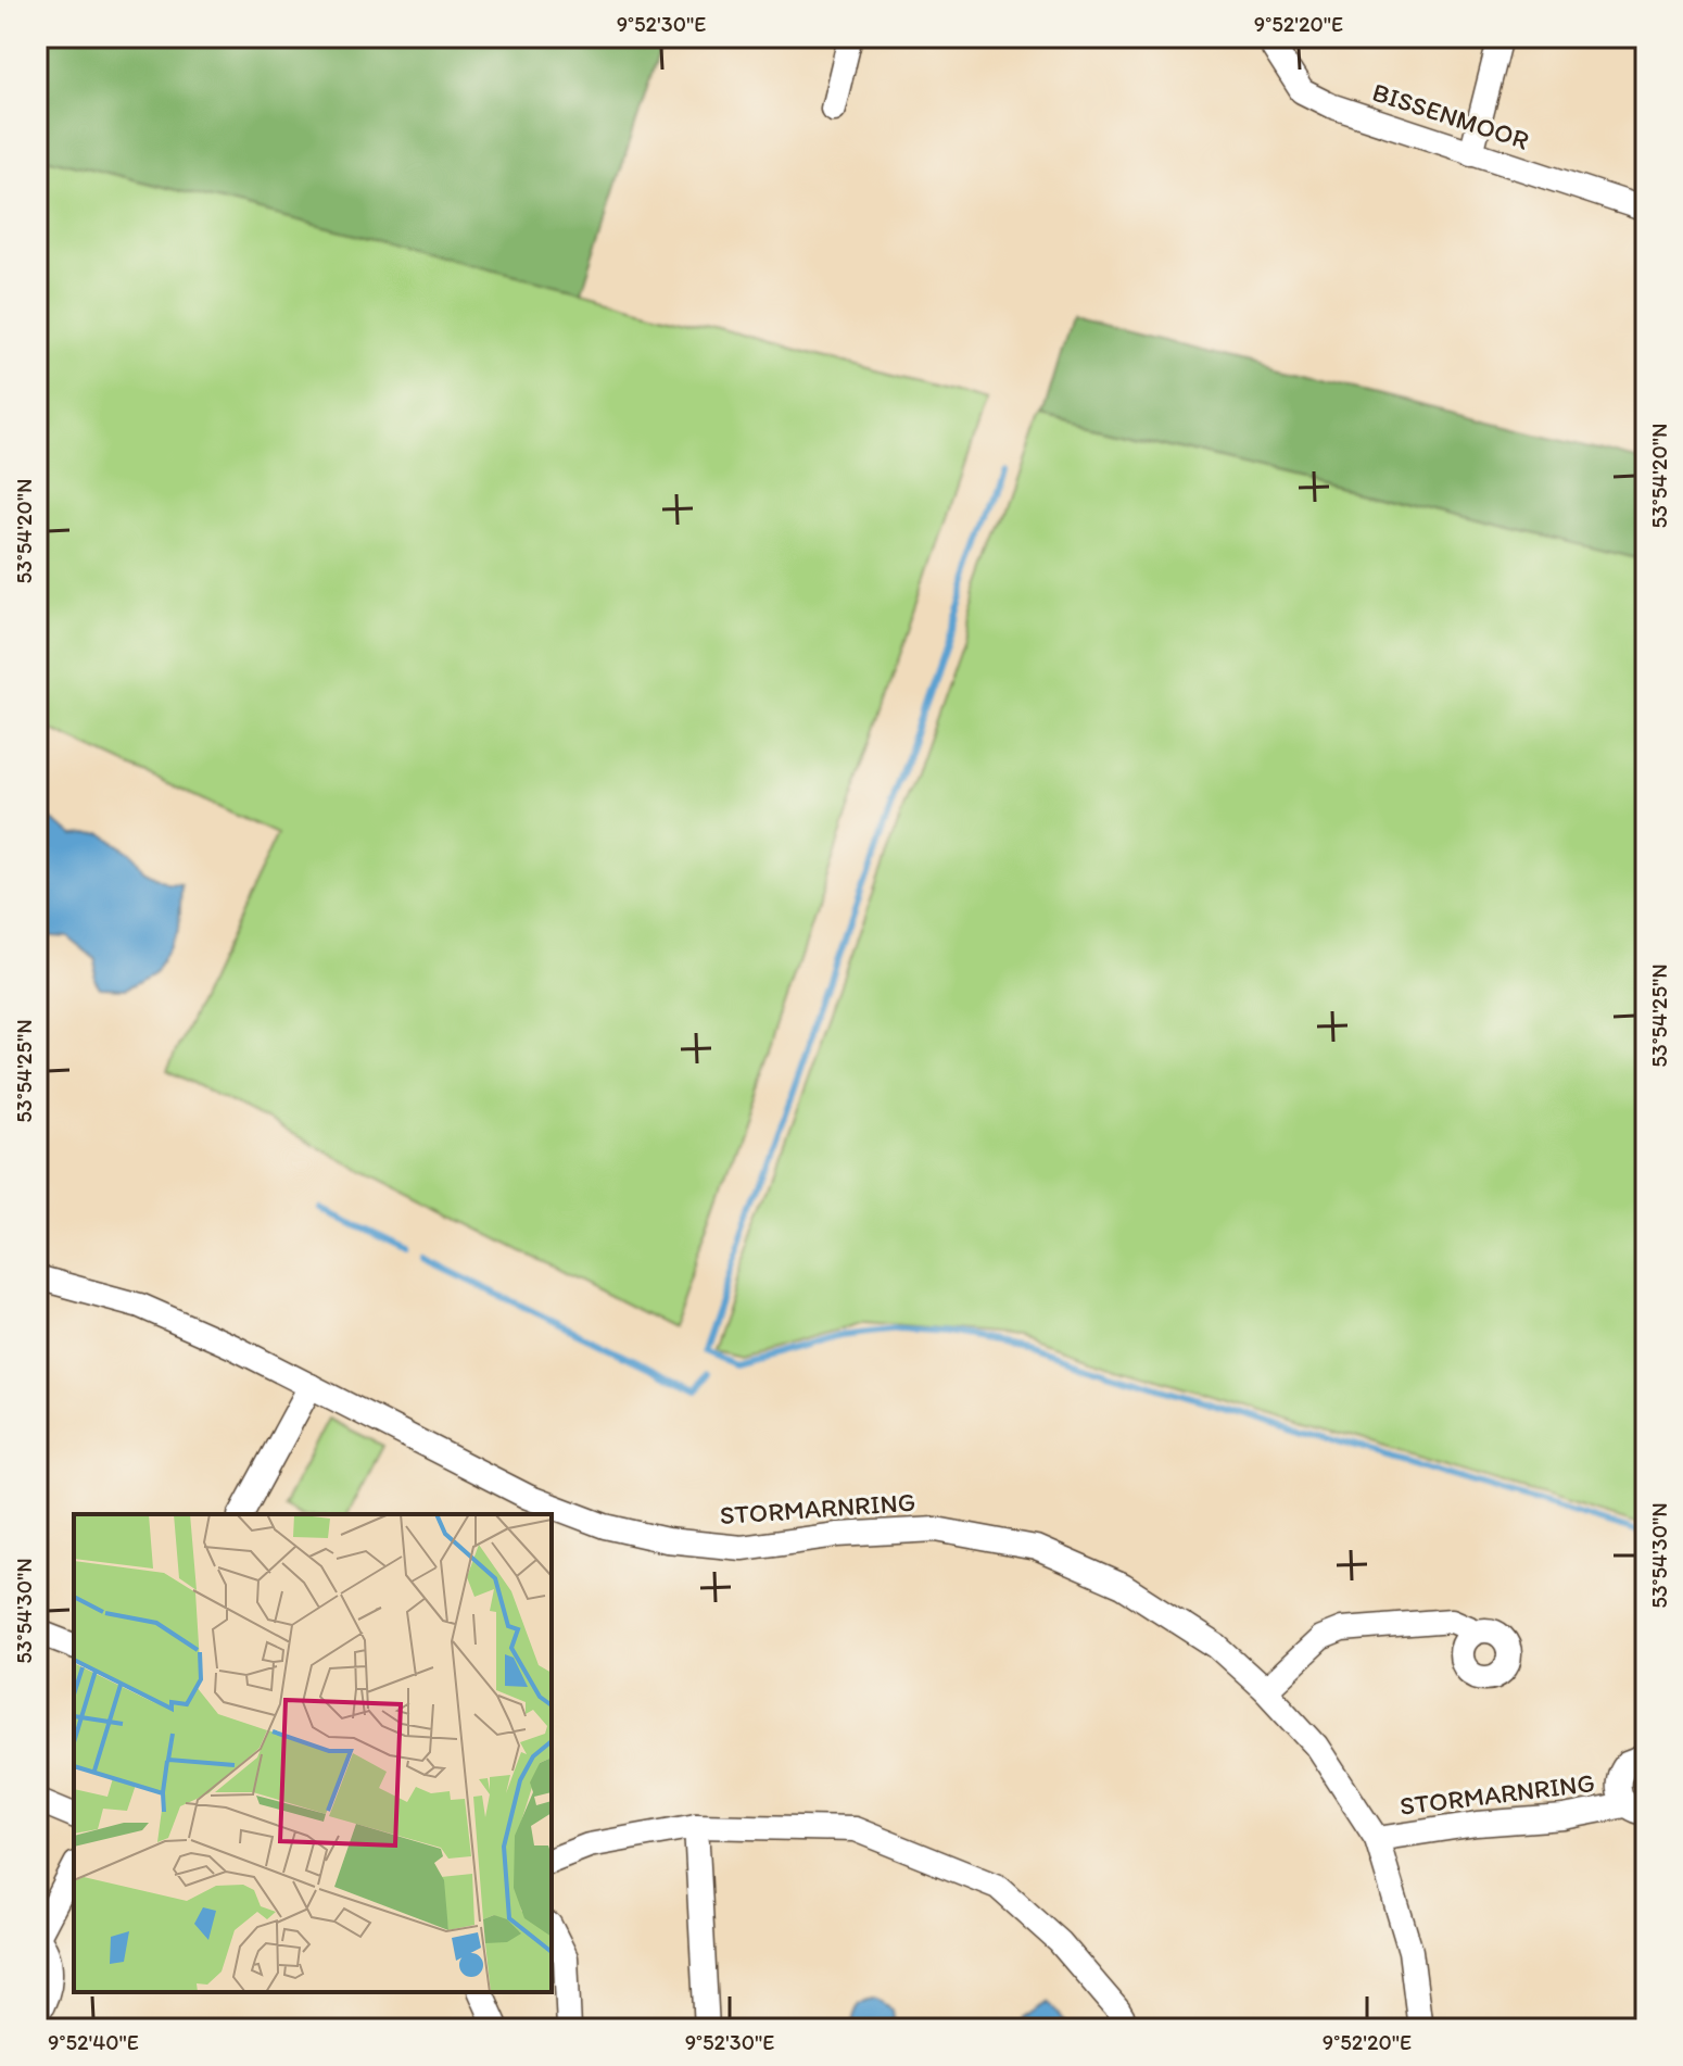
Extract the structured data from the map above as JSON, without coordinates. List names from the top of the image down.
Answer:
{
  "streets": {
    "street": ["BISSENMOOR", "STORMARNRING"]
  },
  "coordinates": [
    "9°52'30\"E",
    "9°52'20\"E",
    "53°54'20\"N",
    "53°54'25\"N",
    "53°54'30\"N",
    "9°52'40\"E"
  ]
}
